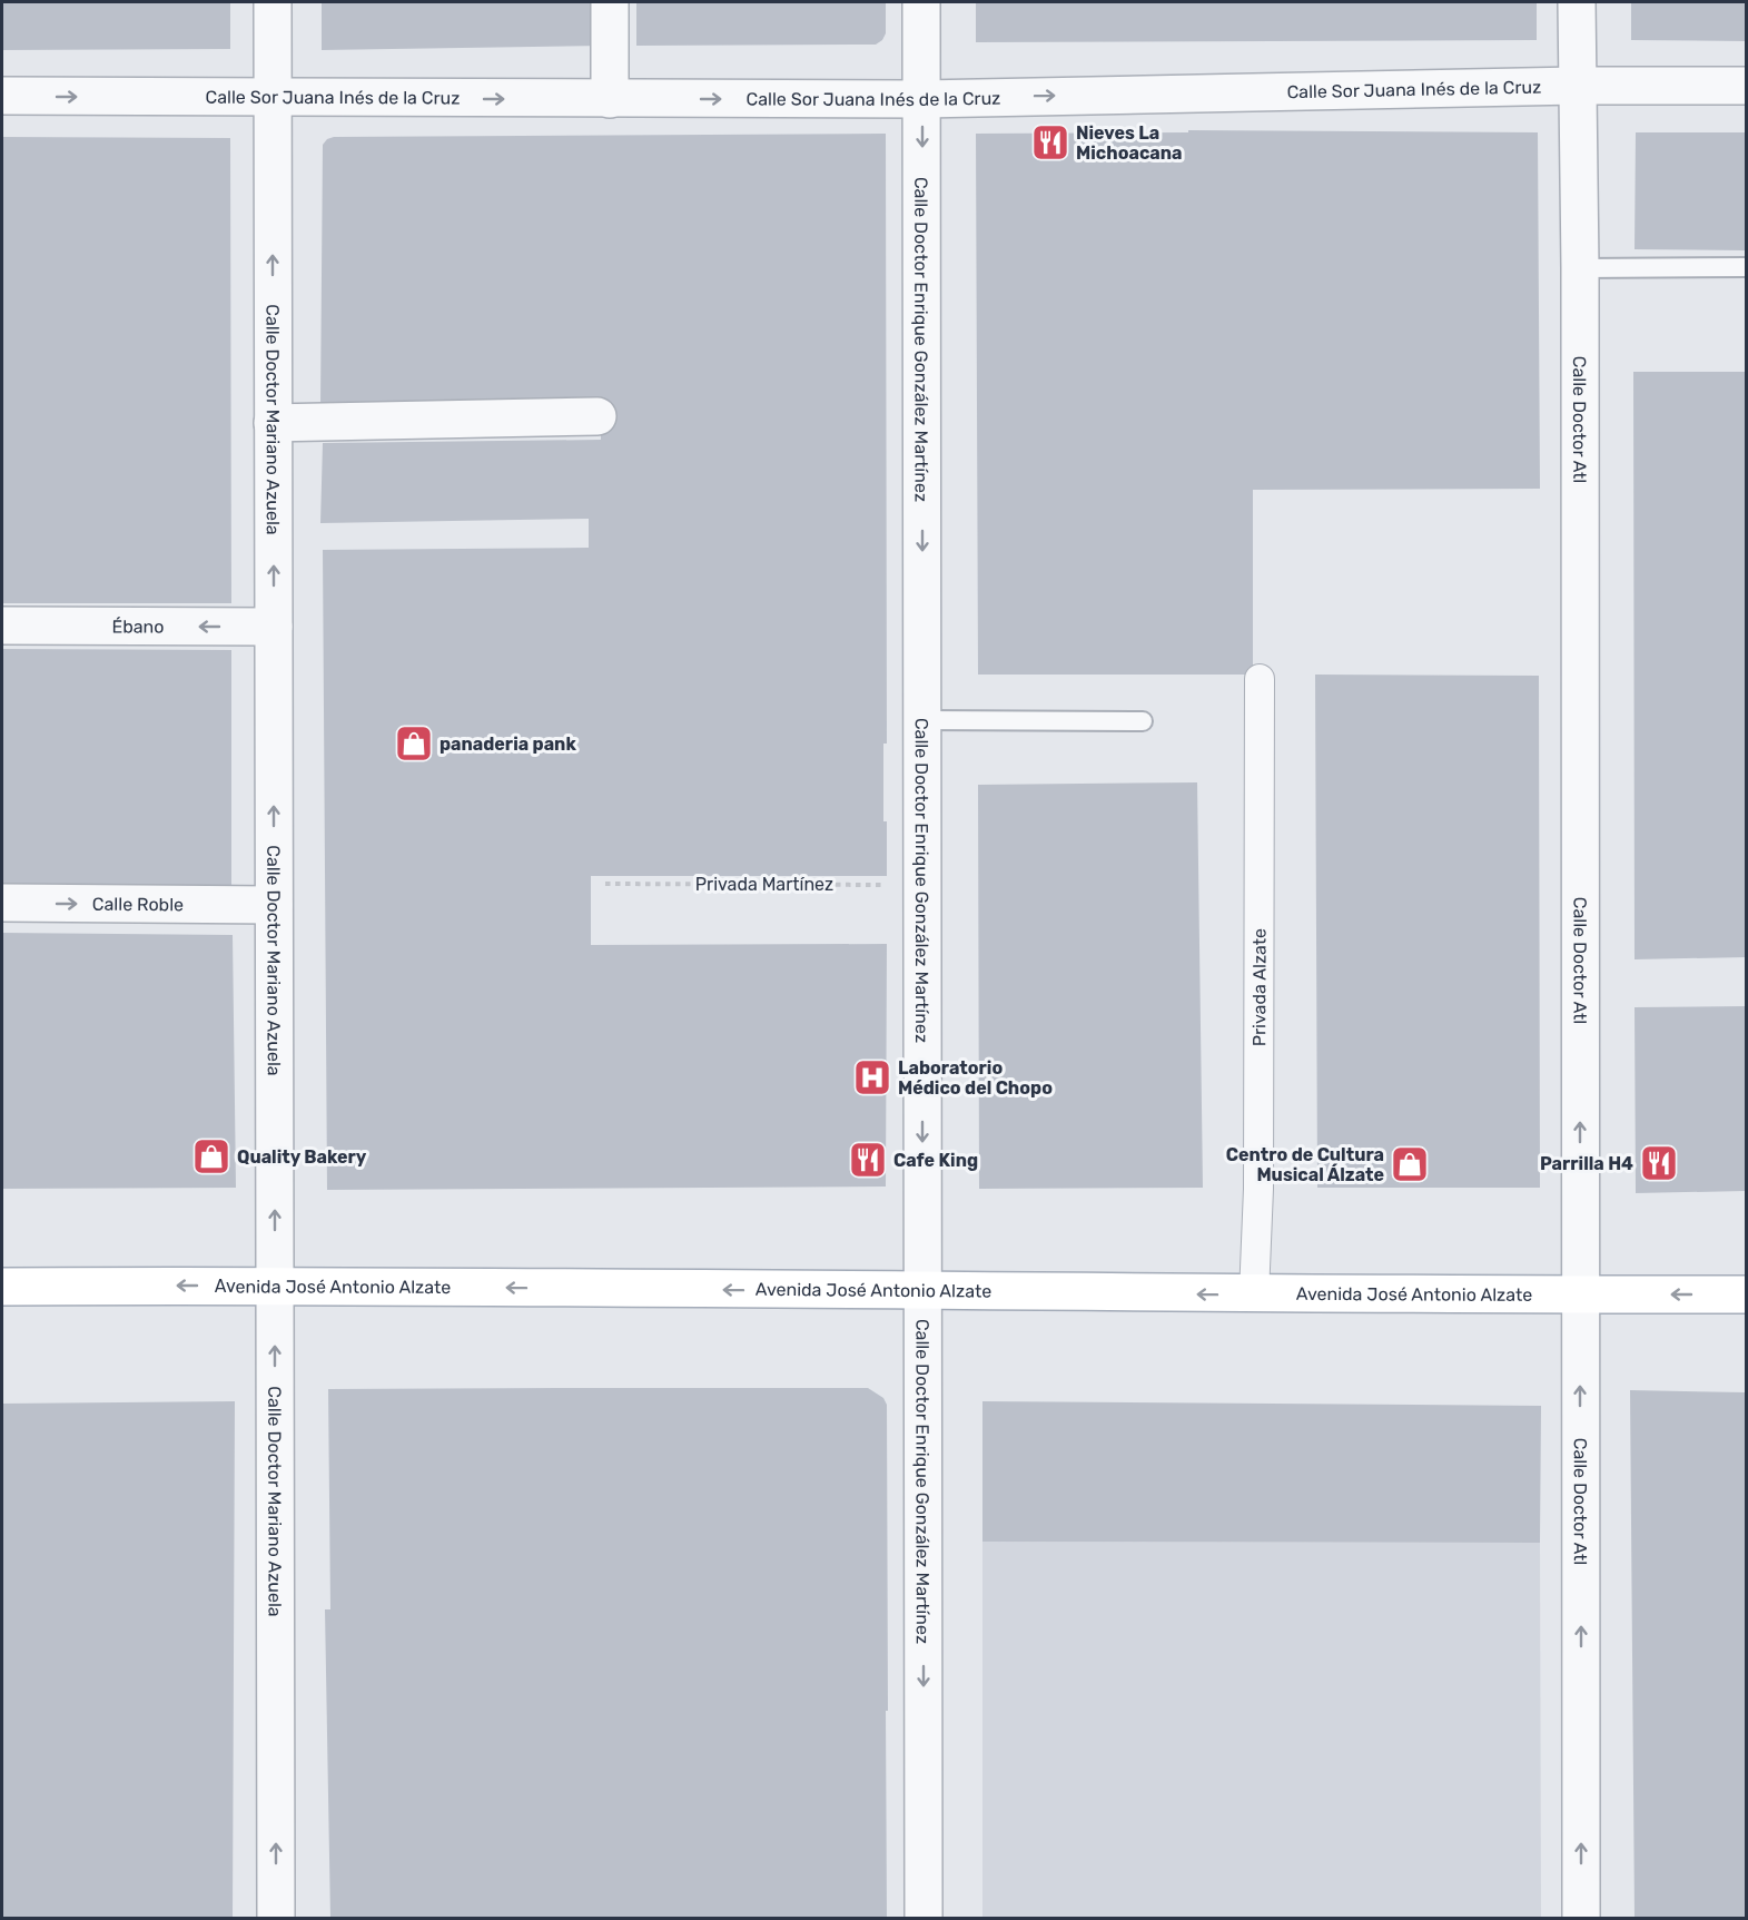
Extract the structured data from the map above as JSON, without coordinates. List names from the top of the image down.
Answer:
{
  "streets": {
    "main road": ["Avenida José Antonio Alzate"],
    "street": [
      "Calle Sor Juana Inés de la Cruz",
      "Calle Doctor Enrique González Martínez",
      "Calle Doctor Atl",
      "Calle Doctor Mariano Azuela",
      "Ébano",
      "Calle Roble",
      "Privada Alzate"
    ],
    "path": ["Privada Martínez"]
  },
  "crossings": [
    ["Calle Sor Juana Inés de la Cruz", "Calle Doctor Enrique González Martínez"],
    ["Calle Sor Juana Inés de la Cruz", "Calle Doctor Atl"],
    ["Calle Sor Juana Inés de la Cruz", "Calle Doctor Mariano Azuela"],
    ["Calle Doctor Enrique González Martínez", "Privada Martínez"],
    ["Calle Doctor Enrique González Martínez", "Avenida José Antonio Alzate"],
    ["Calle Doctor Atl", "Avenida José Antonio Alzate"],
    ["Calle Doctor Mariano Azuela", "Ébano"],
    ["Calle Doctor Mariano Azuela", "Calle Roble"],
    ["Calle Doctor Mariano Azuela", "Avenida José Antonio Alzate"],
    ["Privada Alzate", "Avenida José Antonio Alzate"]
  ],
  "one_way": [
    "Calle Sor Juana Inés de la Cruz",
    "Calle Doctor Enrique González Martínez",
    "Calle Doctor Atl",
    "Calle Doctor Mariano Azuela",
    "Ébano",
    "Calle Roble",
    "Avenida José Antonio Alzate"
  ],
  "places": {
    "restaurant": ["Nieves La Michoacana", "Cafe King", "Parrilla H4"],
    "shop": ["panaderia pank", "Quality Bakery", "Centro de Cultura Musical Álzate"],
    "hospital": ["Laboratorio Médico del Chopo"]
  }
}
